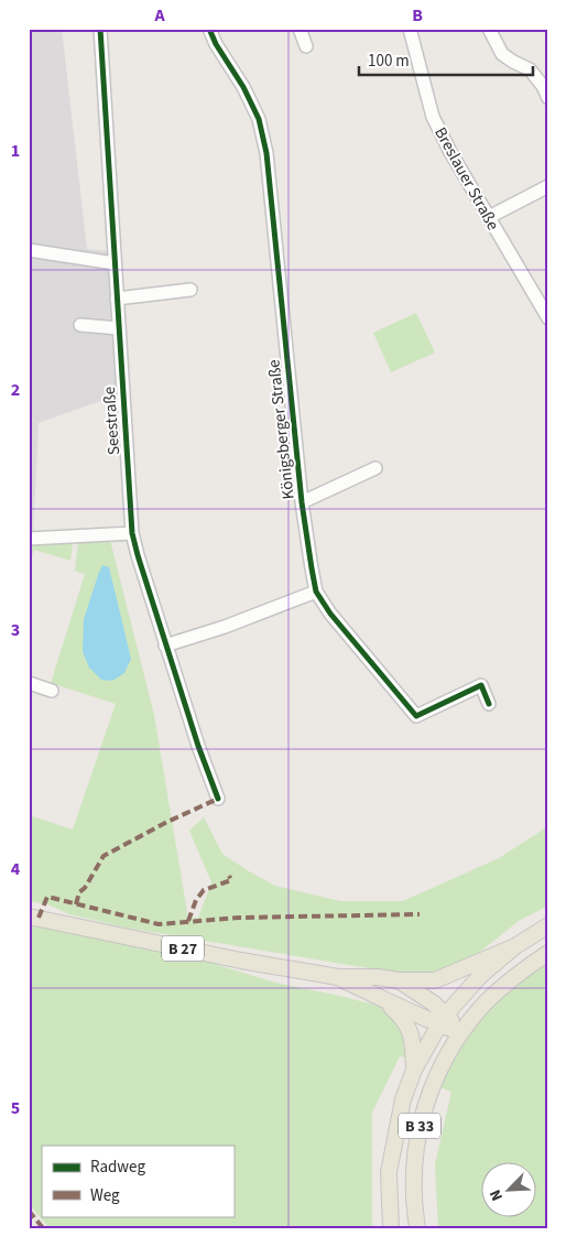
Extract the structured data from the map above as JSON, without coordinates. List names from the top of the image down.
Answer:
{
  "streets": {
    "main road": ["B 27", "B 33"],
    "street": ["Breslauer Straße", "Seestraße", "Königsberger Straße"]
  },
  "crossings": [
    ["B 27", "B 33"]
  ],
  "legend": ["Radweg", "Weg"],
  "scale_bar": "100 m",
  "north": "bottom left",
  "grid": {
    "columns": ["A", "B"],
    "rows": [
      "1",
      "2",
      "3",
      "4",
      "5"
    ]
  }
}
